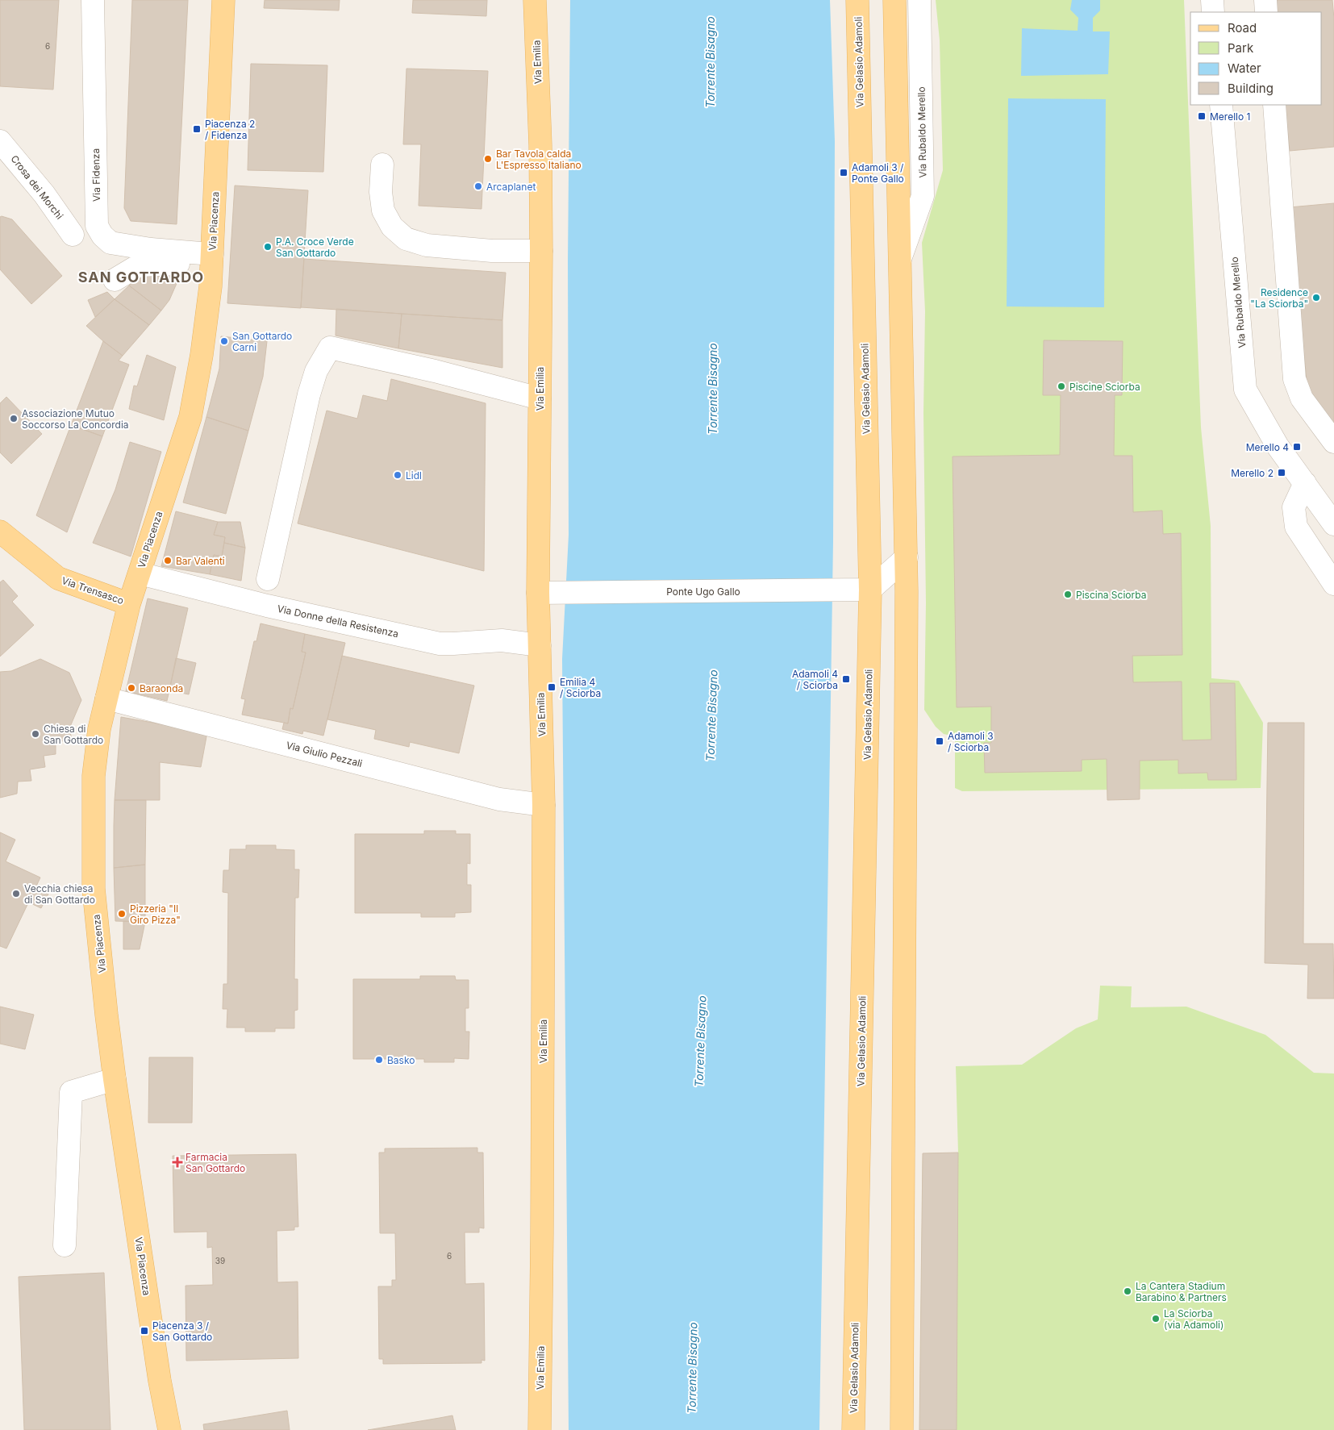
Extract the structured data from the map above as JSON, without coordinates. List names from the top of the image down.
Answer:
{
  "streets": {
    "main road": [
      "Via Emilia",
      "Via Gelasio Adamoli",
      "Via Piacenza",
      "Via Trensasco"
    ],
    "street": [
      "Via Rubaldo Merello",
      "Via Fidenza",
      "Crosa dei Morchi",
      "Ponte Ugo Gallo",
      "Via Donne della Resistenza",
      "Via Giulio Pezzali"
    ]
  },
  "crossings": [
    ["Via Emilia", "Ponte Ugo Gallo"],
    ["Via Emilia", "Via Donne della Resistenza"],
    ["Via Emilia", "Via Giulio Pezzali"],
    ["Via Gelasio Adamoli", "Ponte Ugo Gallo"],
    ["Via Fidenza", "Via Piacenza"],
    ["Via Piacenza", "Via Trensasco"],
    ["Via Piacenza", "Via Donne della Resistenza"],
    ["Via Piacenza", "Via Giulio Pezzali"]
  ],
  "districts": ["SAN GOTTARDO"],
  "water": ["Torrente Bisagno"],
  "places": {
    "transit": [
      "Merello 1",
      "Piacenza 2 / Fidenza",
      "Adamoli 3 / Ponte Gallo",
      "Merello 4",
      "Merello 2",
      "Adamoli 4 / Sciorba",
      "Emilia 4 / Sciorba",
      "Adamoli 3 / Sciorba",
      "Piacenza 3 / San Gottardo"
    ],
    "other": [
      "Bar Tavola calda L'Espresso Italiano",
      "Arcaplanet",
      "P.A. Croce Verde San Gottardo",
      "Residence \"La Sciorba\"",
      "San Gottardo Carni",
      "Piscine Sciorba",
      "Associazione Mutuo Soccorso La Concordia",
      "Lidl",
      "Bar Valenti",
      "Piscina Sciorba",
      "Baraonda",
      "Chiesa di San Gottardo",
      "Vecchia chiesa di San Gottardo",
      "Pizzeria \"Il Giro Pizza\"",
      "Basko",
      "La Cantera Stadium Barabino & Partners",
      "La Sciorba (via Adamoli)"
    ],
    "health": ["Farmacia San Gottardo"]
  },
  "house_numbers": ["6", "6", "39"],
  "legend": [
    "Road",
    "Park",
    "Water",
    "Building"
  ]
}
